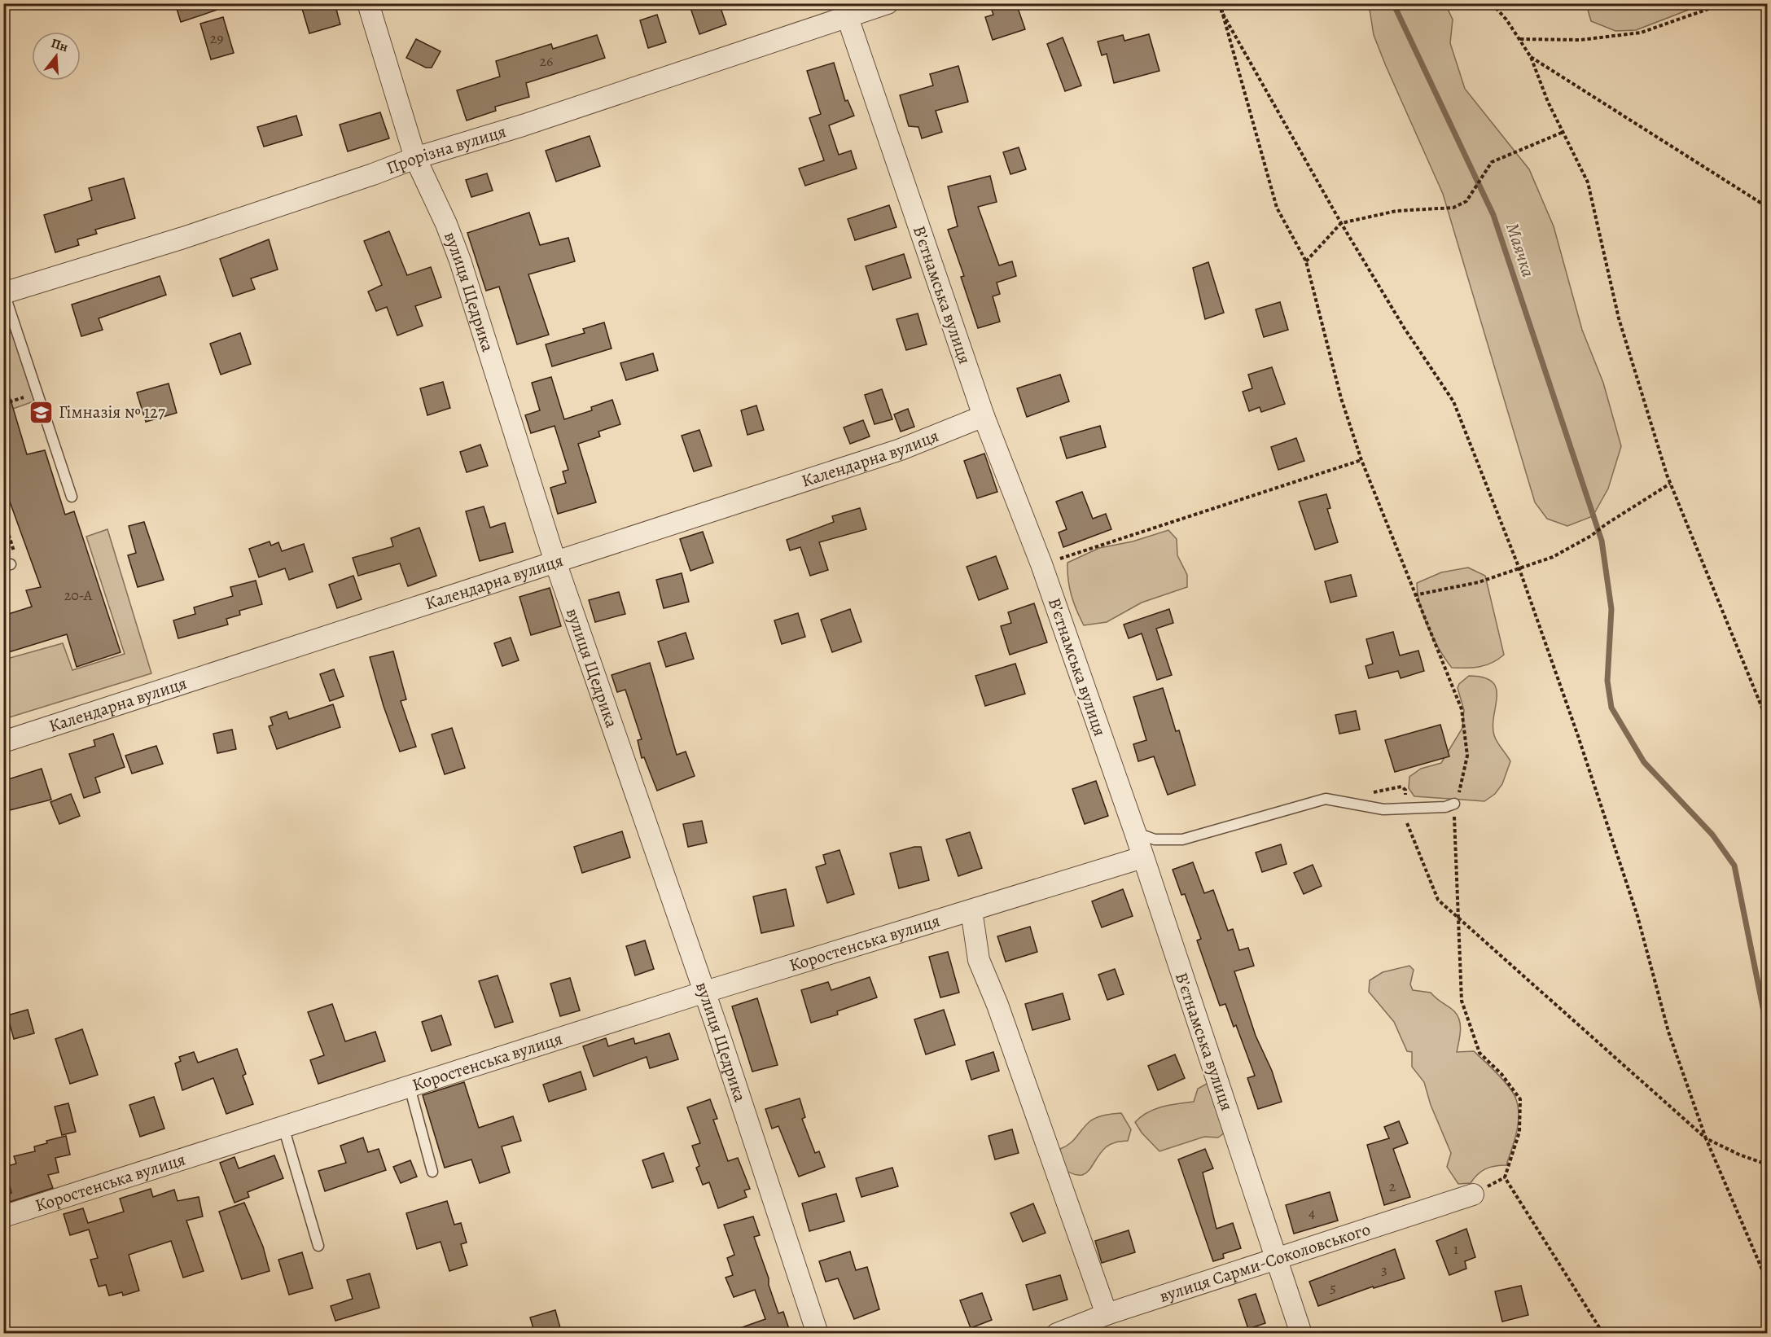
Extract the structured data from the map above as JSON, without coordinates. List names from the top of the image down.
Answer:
{
  "streets": {
    "street": [
      "Прорізна вулиця",
      "вулиця Щедрика",
      "Вʼєтнамська вулиця",
      "Календарна вулиця",
      "Коростенська вулиця",
      "вулиця Сарми-Соколовського"
    ]
  },
  "crossings": [
    ["Прорізна вулиця", "вулиця Щедрика"],
    ["Прорізна вулиця", "Вʼєтнамська вулиця"],
    ["вулиця Щедрика", "Календарна вулиця"],
    ["вулиця Щедрика", "Коростенська вулиця"],
    ["Вʼєтнамська вулиця", "Календарна вулиця"],
    ["Вʼєтнамська вулиця", "Коростенська вулиця"],
    ["Вʼєтнамська вулиця", "вулиця Сарми-Соколовського"]
  ],
  "water": ["Маячка"],
  "places": {
    "school or university": ["Гімназія № 127"]
  },
  "house_numbers": [
    "29",
    "26",
    "20-А",
    "2",
    "4",
    "1",
    "3",
    "5"
  ],
  "north": "top"
}
